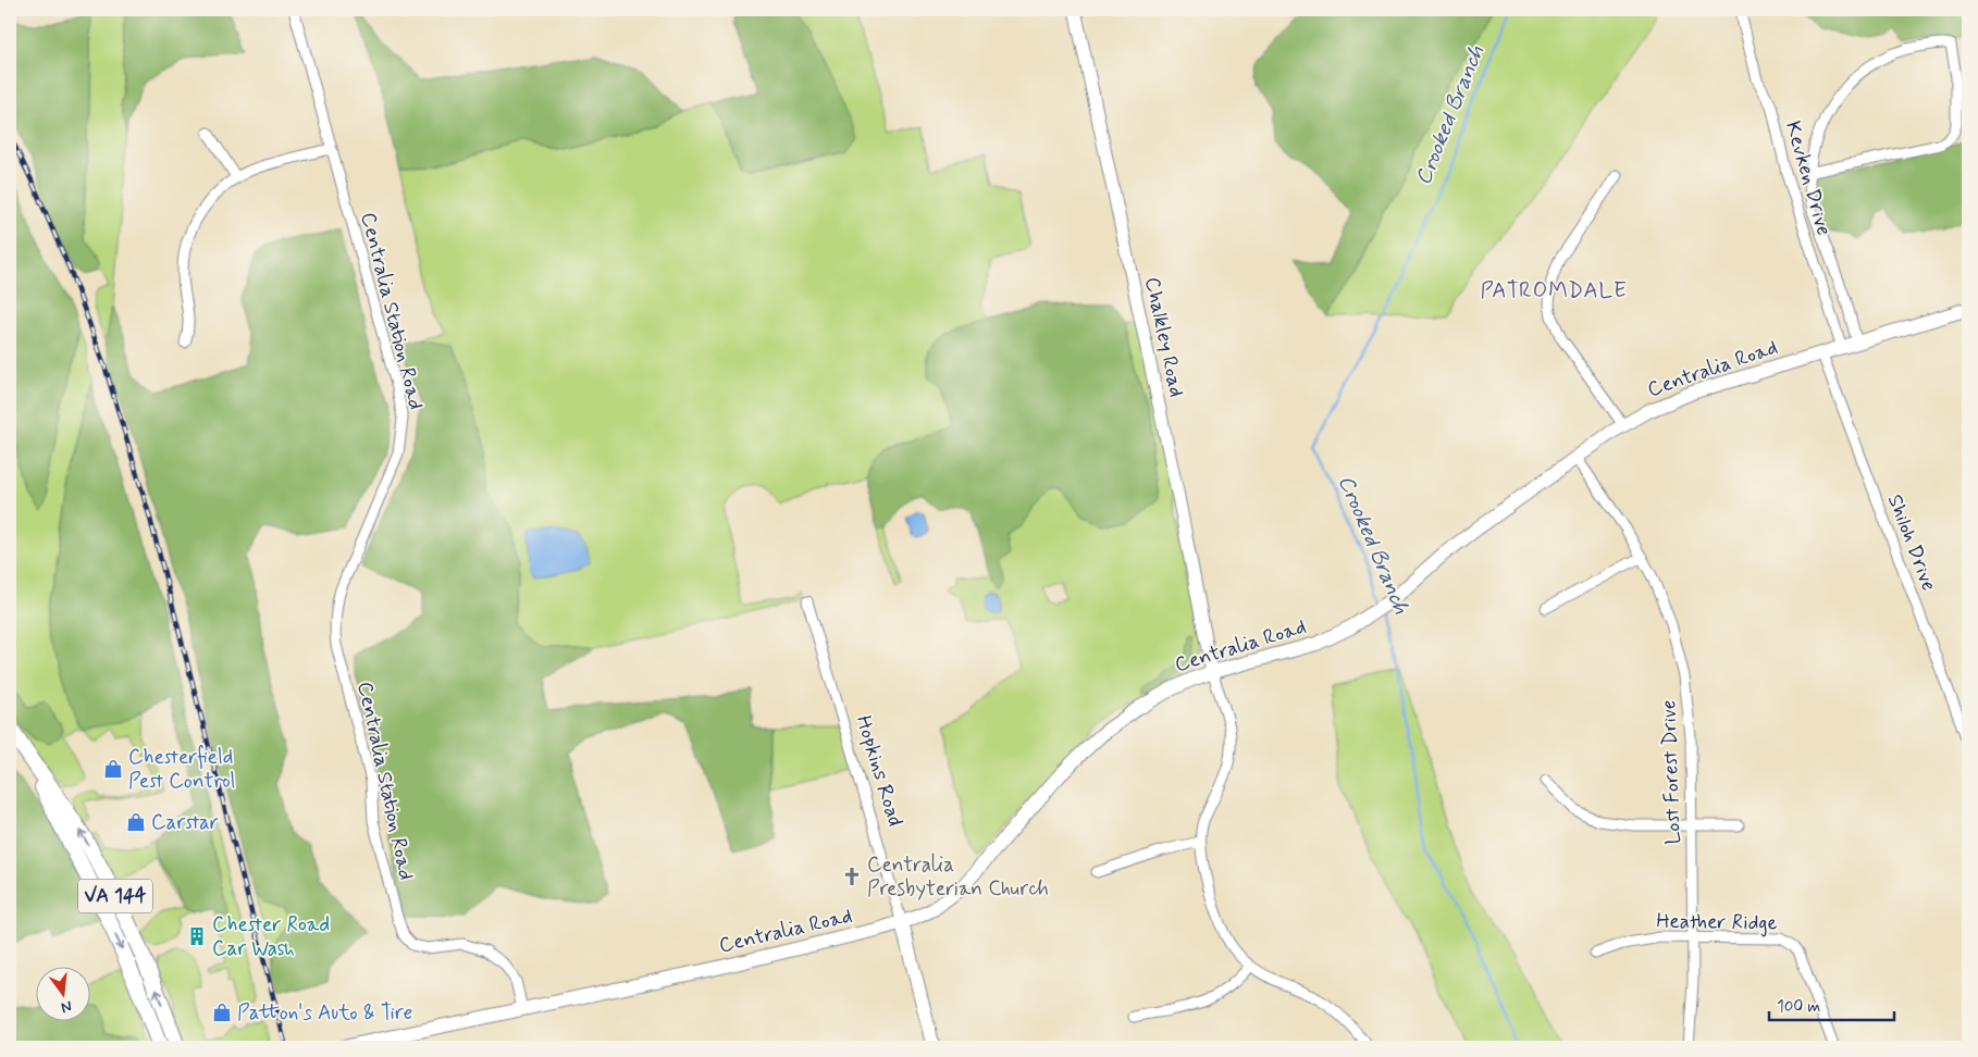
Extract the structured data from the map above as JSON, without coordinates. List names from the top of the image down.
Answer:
{
  "streets": {
    "main road": ["Centralia Road", "Hopkins Road", "VA 144"],
    "street": [
      "Kevken Drive",
      "Centralia Station Road",
      "Chalkley Road",
      "Shiloh Drive",
      "Lost Forest Drive",
      "Heather Ridge"
    ]
  },
  "crossings": [
    ["Kevken Drive", "Centralia Road"],
    ["Centralia Station Road", "Centralia Road"],
    ["Chalkley Road", "Centralia Road"],
    ["Centralia Road", "Shiloh Drive"],
    ["Centralia Road", "Hopkins Road"],
    ["Centralia Road", "Lost Forest Drive"],
    ["Lost Forest Drive", "Heather Ridge"]
  ],
  "districts": ["PATROMDALE"],
  "water": ["Crooked Branch"],
  "places": {
    "shop": ["Chesterfield Pest Control", "Carstar", "Patton's Auto & Tire"],
    "church": ["Centralia Presbyterian Church"],
    "building": ["Chester Road Car Wash"]
  },
  "scale_bar": "100 m",
  "north": "bottom"
}
